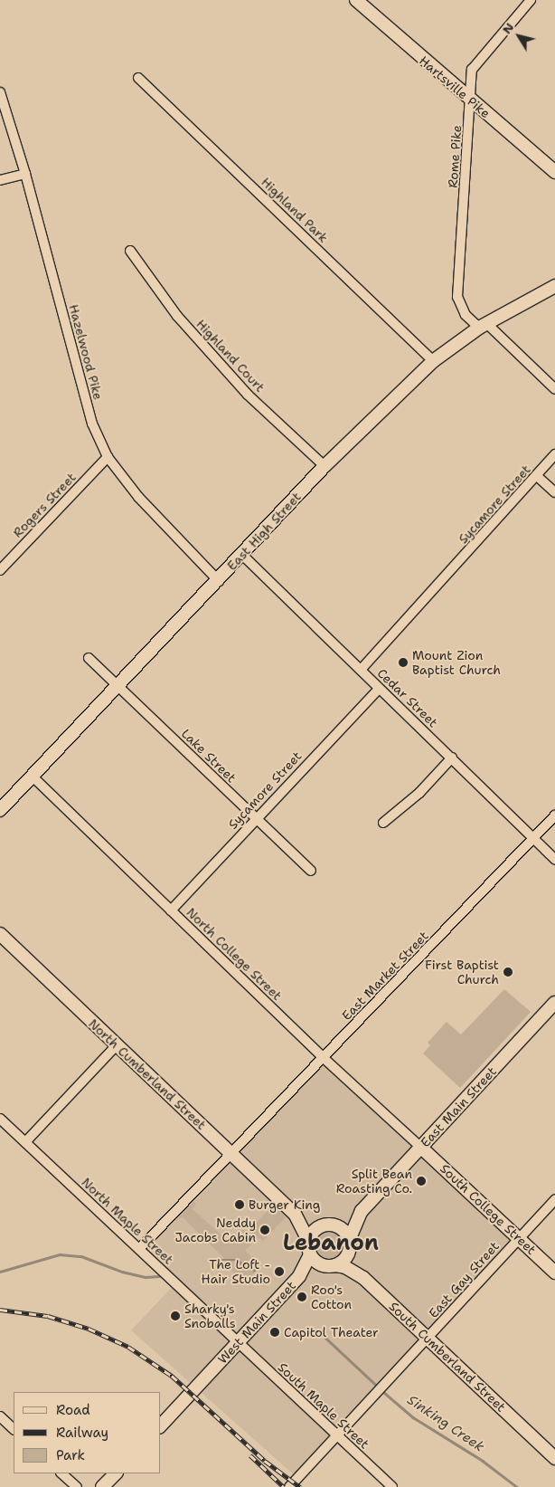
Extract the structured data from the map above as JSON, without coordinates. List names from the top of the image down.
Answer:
{
  "streets": {
    "main road": [
      "Hartsville Pike",
      "East High Street",
      "North Cumberland Street",
      "East Main Street",
      "South College Street",
      "West Main Street",
      "South Cumberland Street"
    ],
    "street": [
      "Rome Pike",
      "Highland Park",
      "Hazelwood Pike",
      "Highland Court",
      "Sycamore Street",
      "Rogers Street",
      "Cedar Street",
      "Lake Street",
      "North College Street",
      "East Market Street",
      "North Maple Street",
      "East Gay Street",
      "South Maple Street"
    ]
  },
  "crossings": [
    ["Hartsville Pike", "Rome Pike"],
    ["Rome Pike", "East High Street"],
    ["Highland Park", "East High Street"],
    ["Hazelwood Pike", "Rogers Street"],
    ["Hazelwood Pike", "East High Street"],
    ["Highland Court", "East High Street"],
    ["Sycamore Street", "Cedar Street"],
    ["Sycamore Street", "Lake Street"],
    ["Sycamore Street", "North College Street"],
    ["East High Street", "Cedar Street"],
    ["East High Street", "Lake Street"],
    ["East High Street", "North College Street"],
    ["Cedar Street", "East Market Street"],
    ["North College Street", "East Market Street"],
    ["North College Street", "East Main Street"],
    ["North College Street", "South College Street"],
    ["East Market Street", "North Cumberland Street"],
    ["East Market Street", "North Maple Street"],
    ["North Cumberland Street", "East Main Street"],
    ["North Cumberland Street", "West Main Street"],
    ["North Cumberland Street", "South Cumberland Street"],
    ["East Main Street", "South College Street"],
    ["East Main Street", "West Main Street"],
    ["East Main Street", "South Cumberland Street"],
    ["South College Street", "East Gay Street"],
    ["North Maple Street", "West Main Street"],
    ["North Maple Street", "South Maple Street"],
    ["East Gay Street", "South Cumberland Street"],
    ["East Gay Street", "South Maple Street"],
    ["West Main Street", "South Cumberland Street"],
    ["West Main Street", "South Maple Street"]
  ],
  "districts": ["Lebanon"],
  "water": ["Sinking Creek"],
  "places": [
    "Mount Zion Baptist Church",
    "First Baptist Church",
    "Split Bean Roasting Co.",
    "Burger King",
    "Neddy Jacobs Cabin",
    "The Loft - Hair Studio",
    "Roo's Cotton",
    "Sharky's Snoballs",
    "Capitol Theater"
  ],
  "legend": ["Road", "Railway", "Park"],
  "north": "top left"
}
